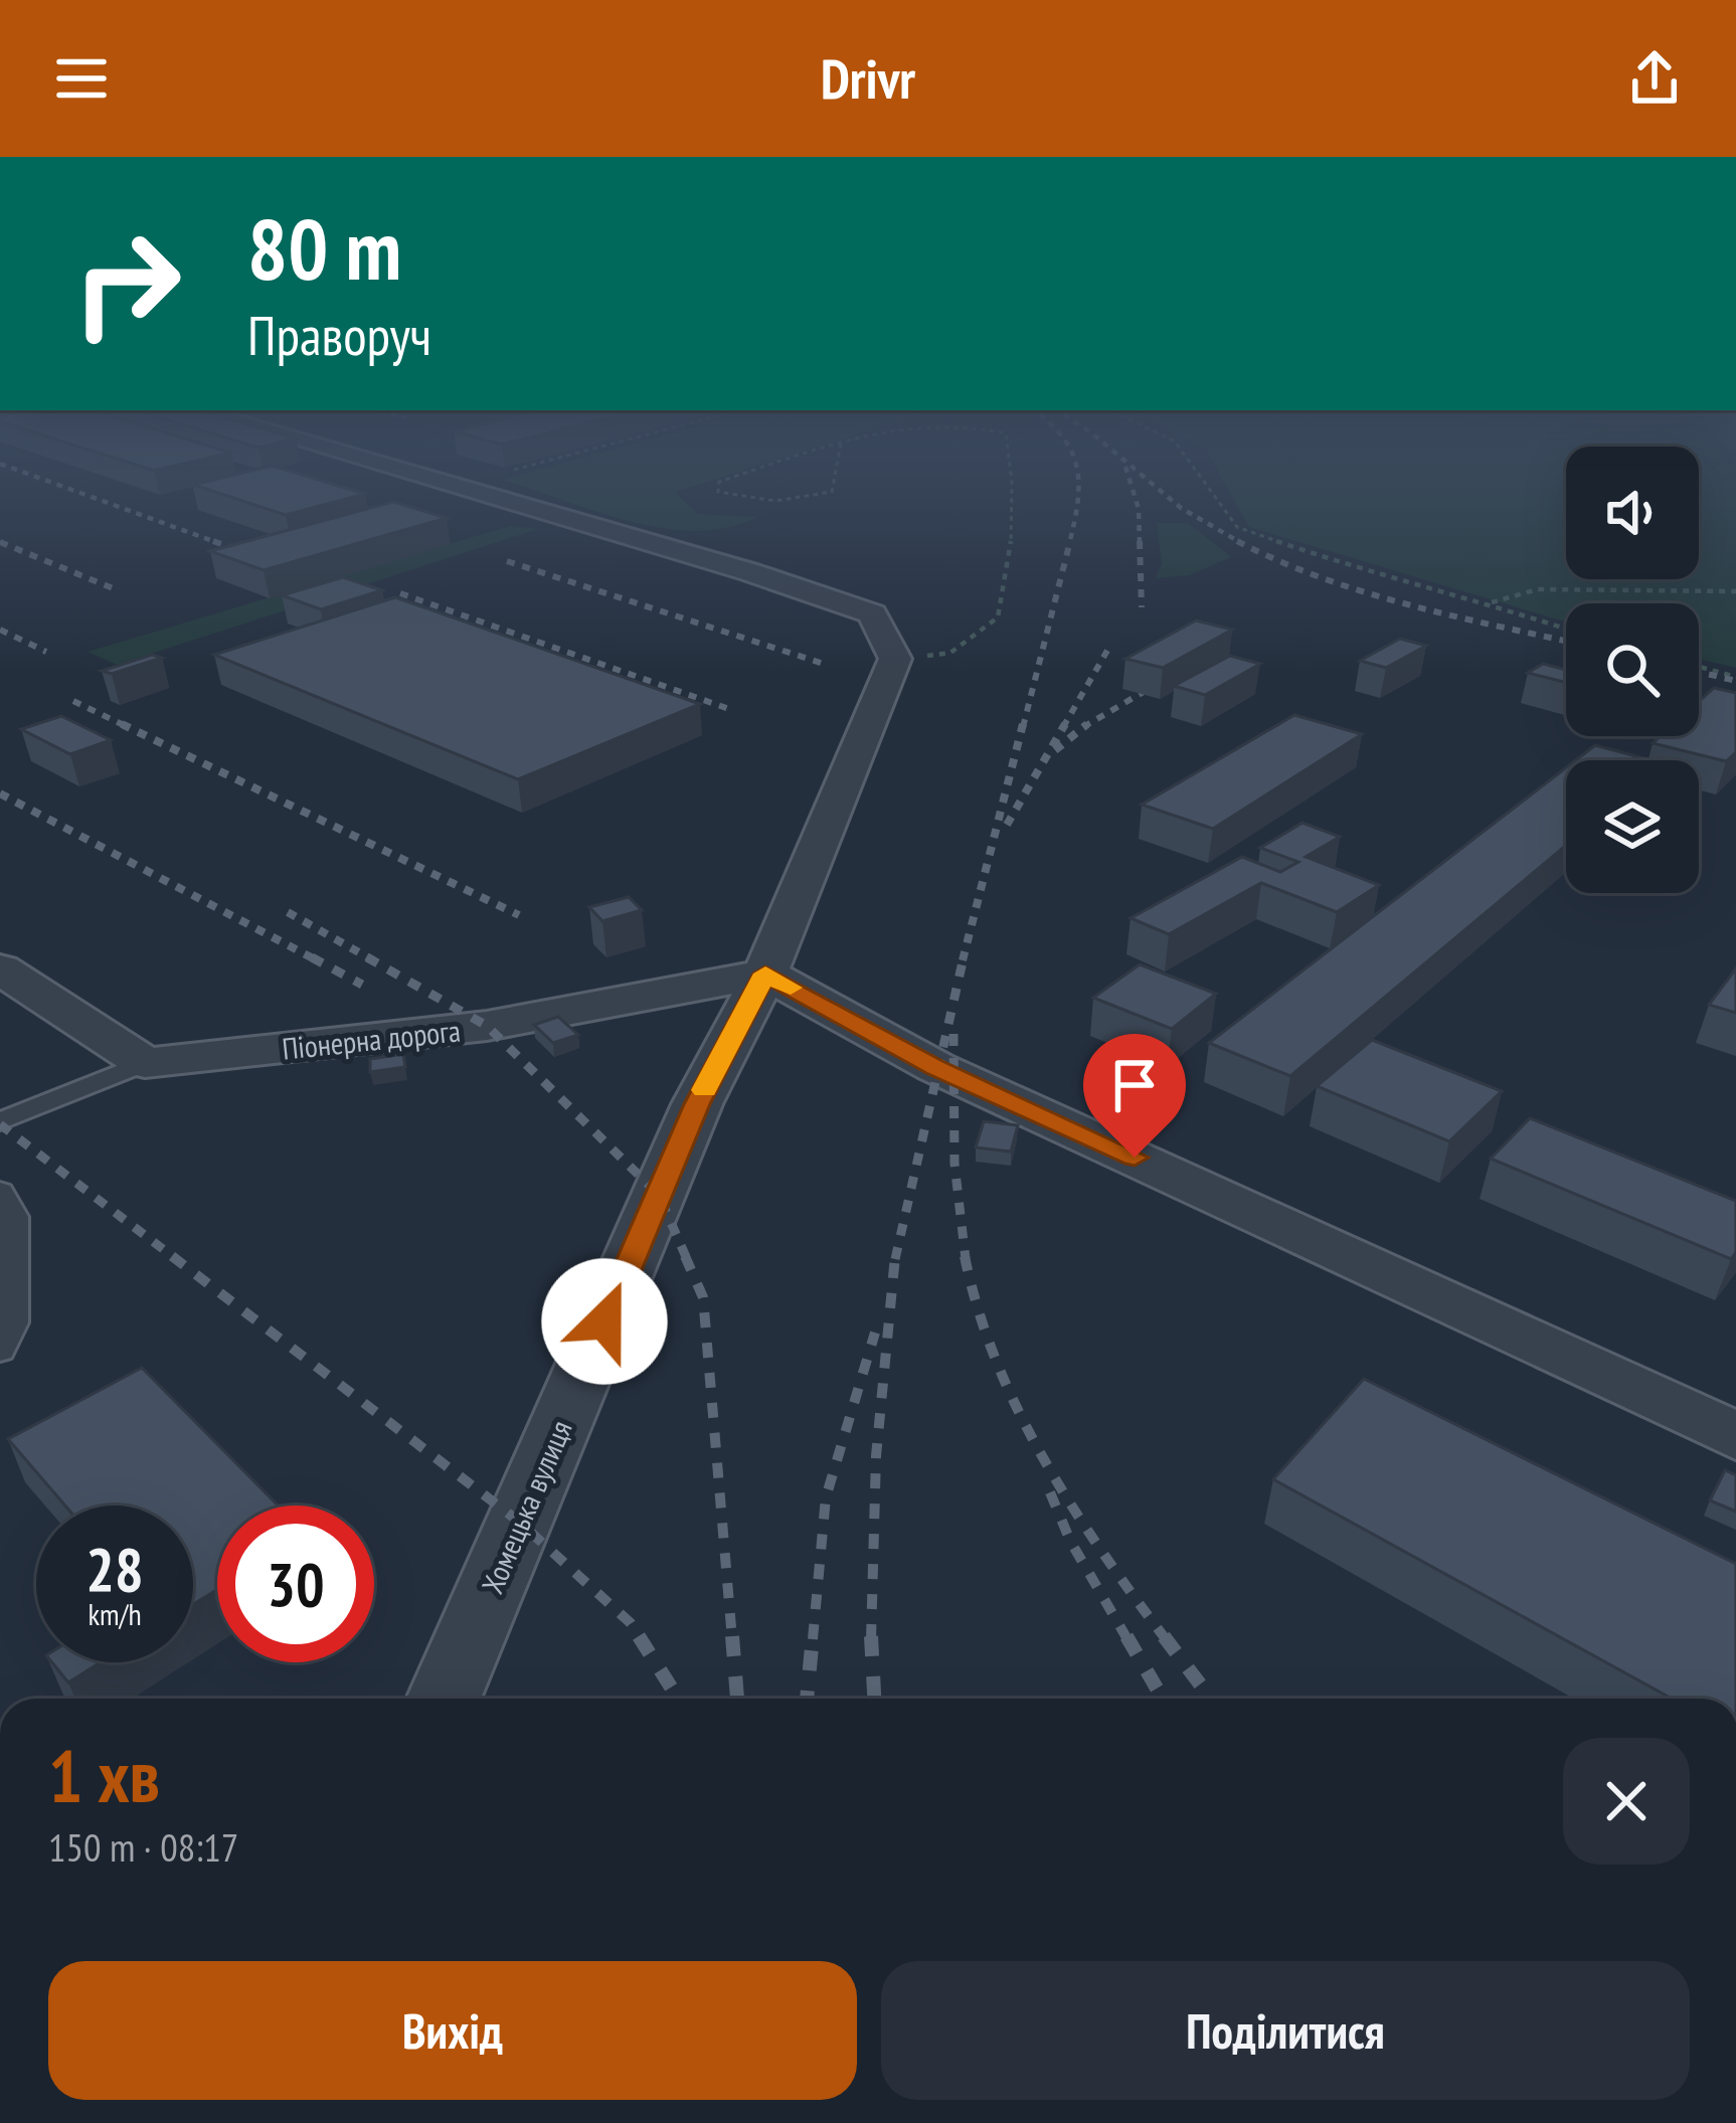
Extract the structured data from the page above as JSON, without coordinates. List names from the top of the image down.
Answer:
{
  "streets": {
    "street": ["Піонерна дорога", "Хомецька вулиця"]
  },
  "crossings": [
    ["Піонерна дорога", "Хомецька вулиця"]
  ],
  "page": {
    "header": "Drivr",
    "turn": ["80 m", "Праворуч"],
    "speed": "28 km/h",
    "limit": "30",
    "heading": ["1 хв", "150 m · 08:17"],
    "buttons": ["Вихід", "Поділитися"]
  }
}
